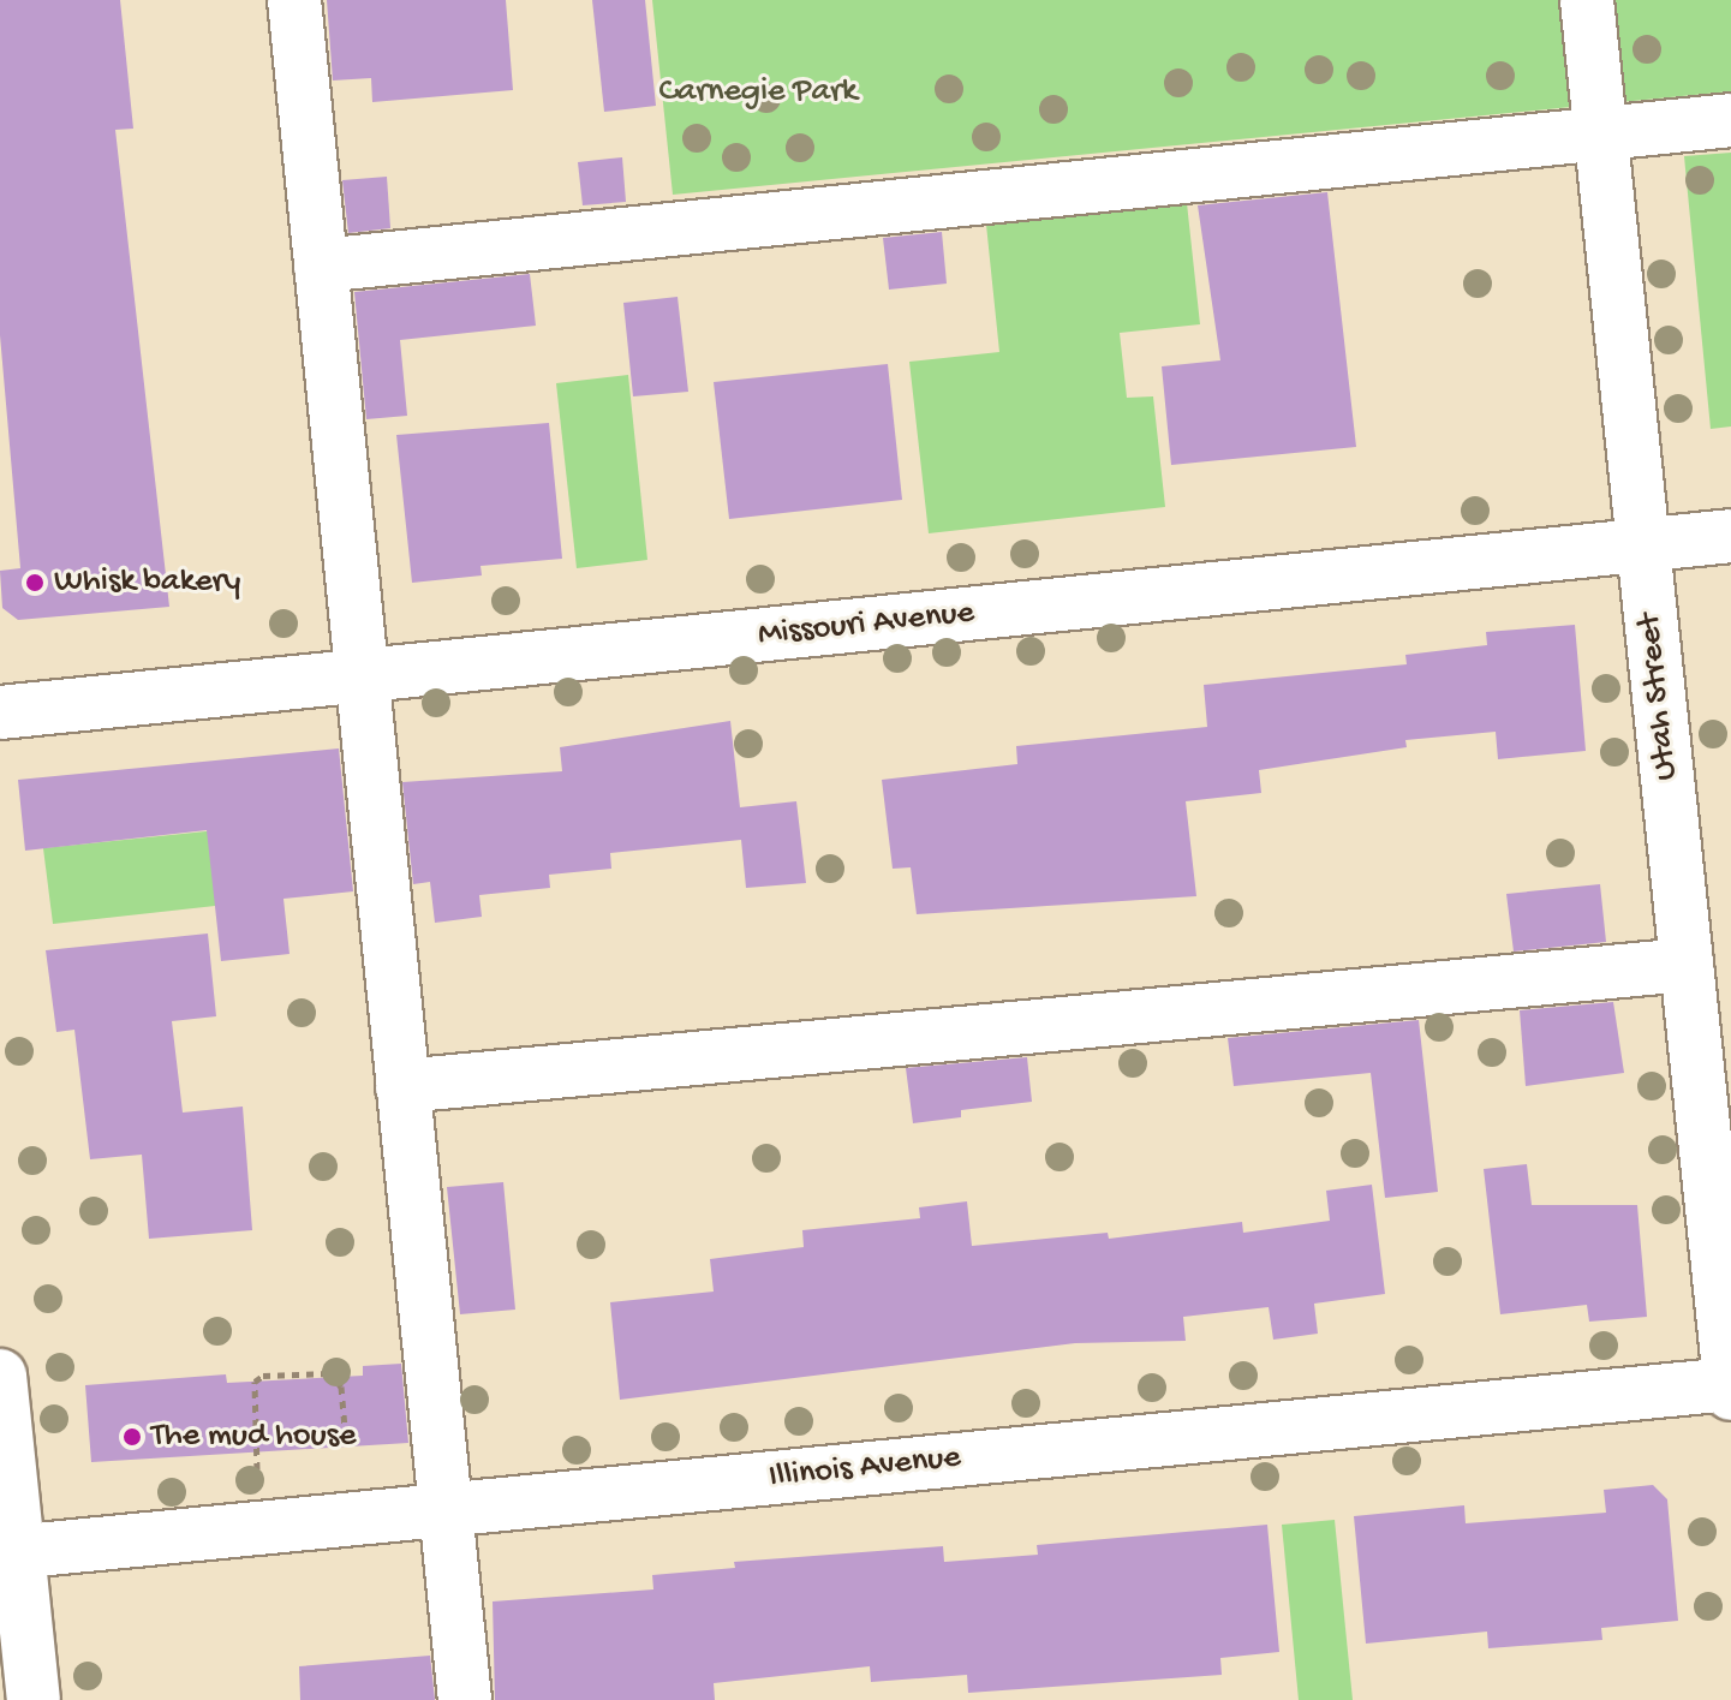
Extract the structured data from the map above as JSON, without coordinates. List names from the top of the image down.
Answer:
{
  "streets": {
    "street": ["Missouri Avenue", "Utah Street", "Illinois Avenue"]
  },
  "crossings": [
    ["Missouri Avenue", "Utah Street"],
    ["Utah Street", "Illinois Avenue"]
  ],
  "parks": ["Carnegie Park"],
  "places": ["Whisk bakery", "The mud house"]
}
